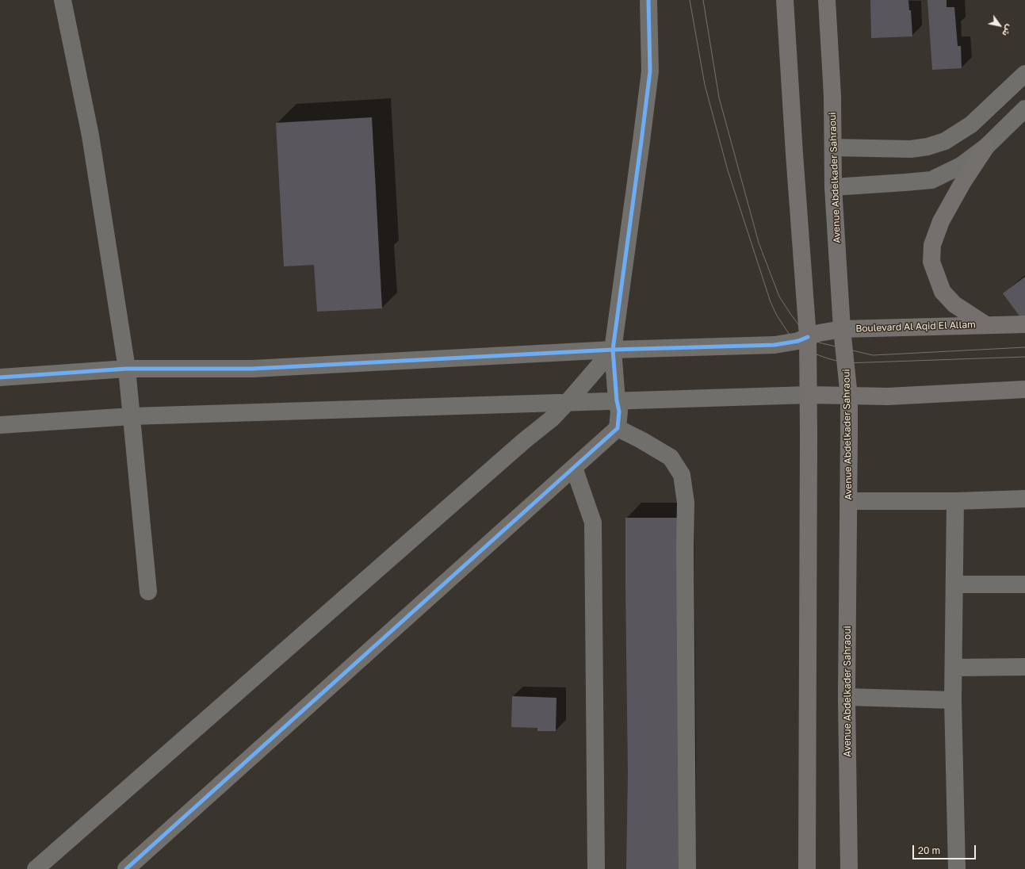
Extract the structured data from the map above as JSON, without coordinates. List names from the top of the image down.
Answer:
{
  "streets": {
    "main road": ["Avenue Abdelkader Sahraoui", "Boulevard Al Aqid El Allam"]
  },
  "crossings": [
    ["Avenue Abdelkader Sahraoui", "Boulevard Al Aqid El Allam"]
  ],
  "scale_bar": "20 m",
  "north": "bottom right"
}
